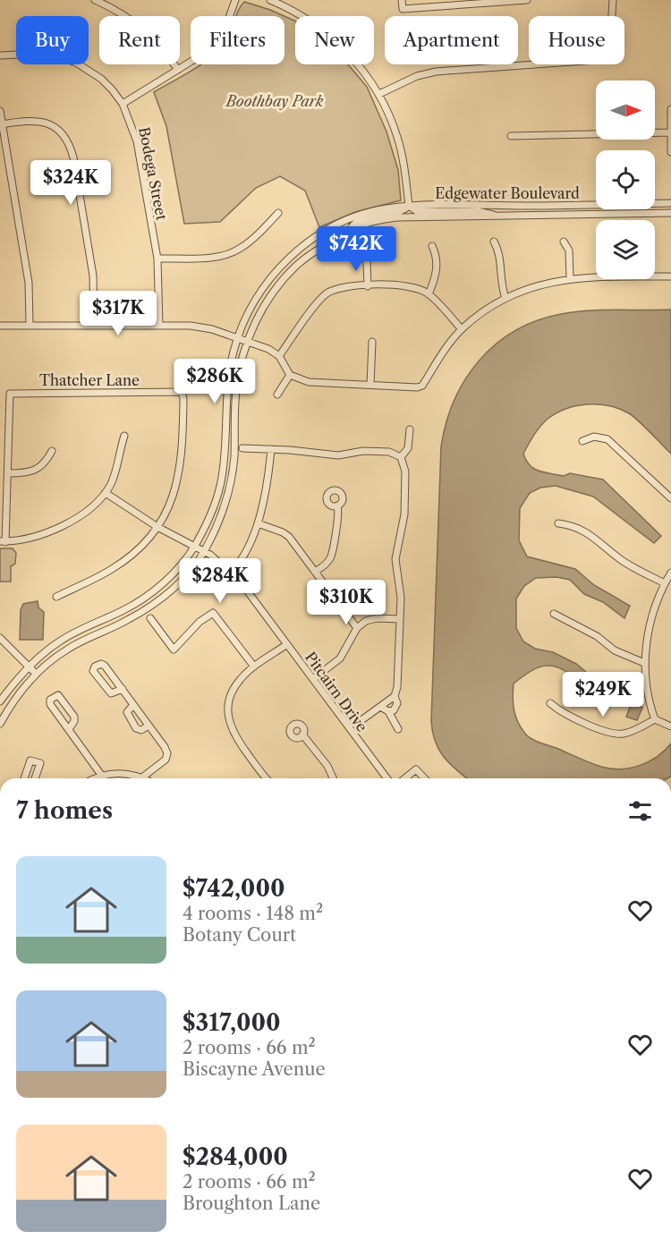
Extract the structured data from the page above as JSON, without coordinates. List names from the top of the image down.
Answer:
{
  "streets": {
    "street": [
      "Bodega Street",
      "Edgewater Boulevard",
      "Thatcher Lane",
      "Pitcairn Drive"
    ]
  },
  "crossings": [
    ["Edgewater Boulevard", "Pitcairn Drive"],
    ["Thatcher Lane", "Pitcairn Drive"]
  ],
  "parks": ["Boothbay Park"],
  "north": "right",
  "page": {
    "chip": [
      "Buy",
      "Rent",
      "Filters",
      "New",
      "Apartment",
      "House"
    ],
    "price": [
      "$324K",
      "$742K",
      "$317K",
      "$286K",
      "$284K",
      "$310K",
      "$249K"
    ],
    "heading": "7 homes",
    "list": [
      {
        "name": "$742,000",
        "note": "4 rooms · 148 m² · Botany Court"
      },
      {
        "name": "$317,000",
        "note": "2 rooms · 66 m² · Biscayne Avenue"
      },
      {
        "name": "$284,000",
        "note": "2 rooms · 66 m² · Broughton Lane"
      }
    ]
  }
}
